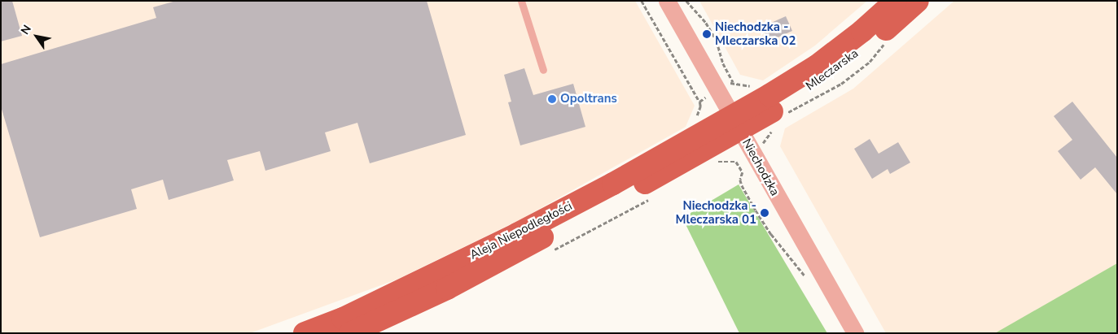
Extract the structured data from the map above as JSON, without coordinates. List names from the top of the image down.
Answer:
{
  "streets": {
    "main road": ["Mleczarska", "Aleja Niepodległości"],
    "street": ["Niechodzka"]
  },
  "crossings": [
    ["Mleczarska", "Niechodzka"],
    ["Mleczarska", "Aleja Niepodległości"],
    ["Niechodzka", "Aleja Niepodległości"]
  ],
  "places": ["Niechodzka - Mleczarska 02", "Opoltrans", "Niechodzka - Mleczarska 01"],
  "north": "top left"
}
